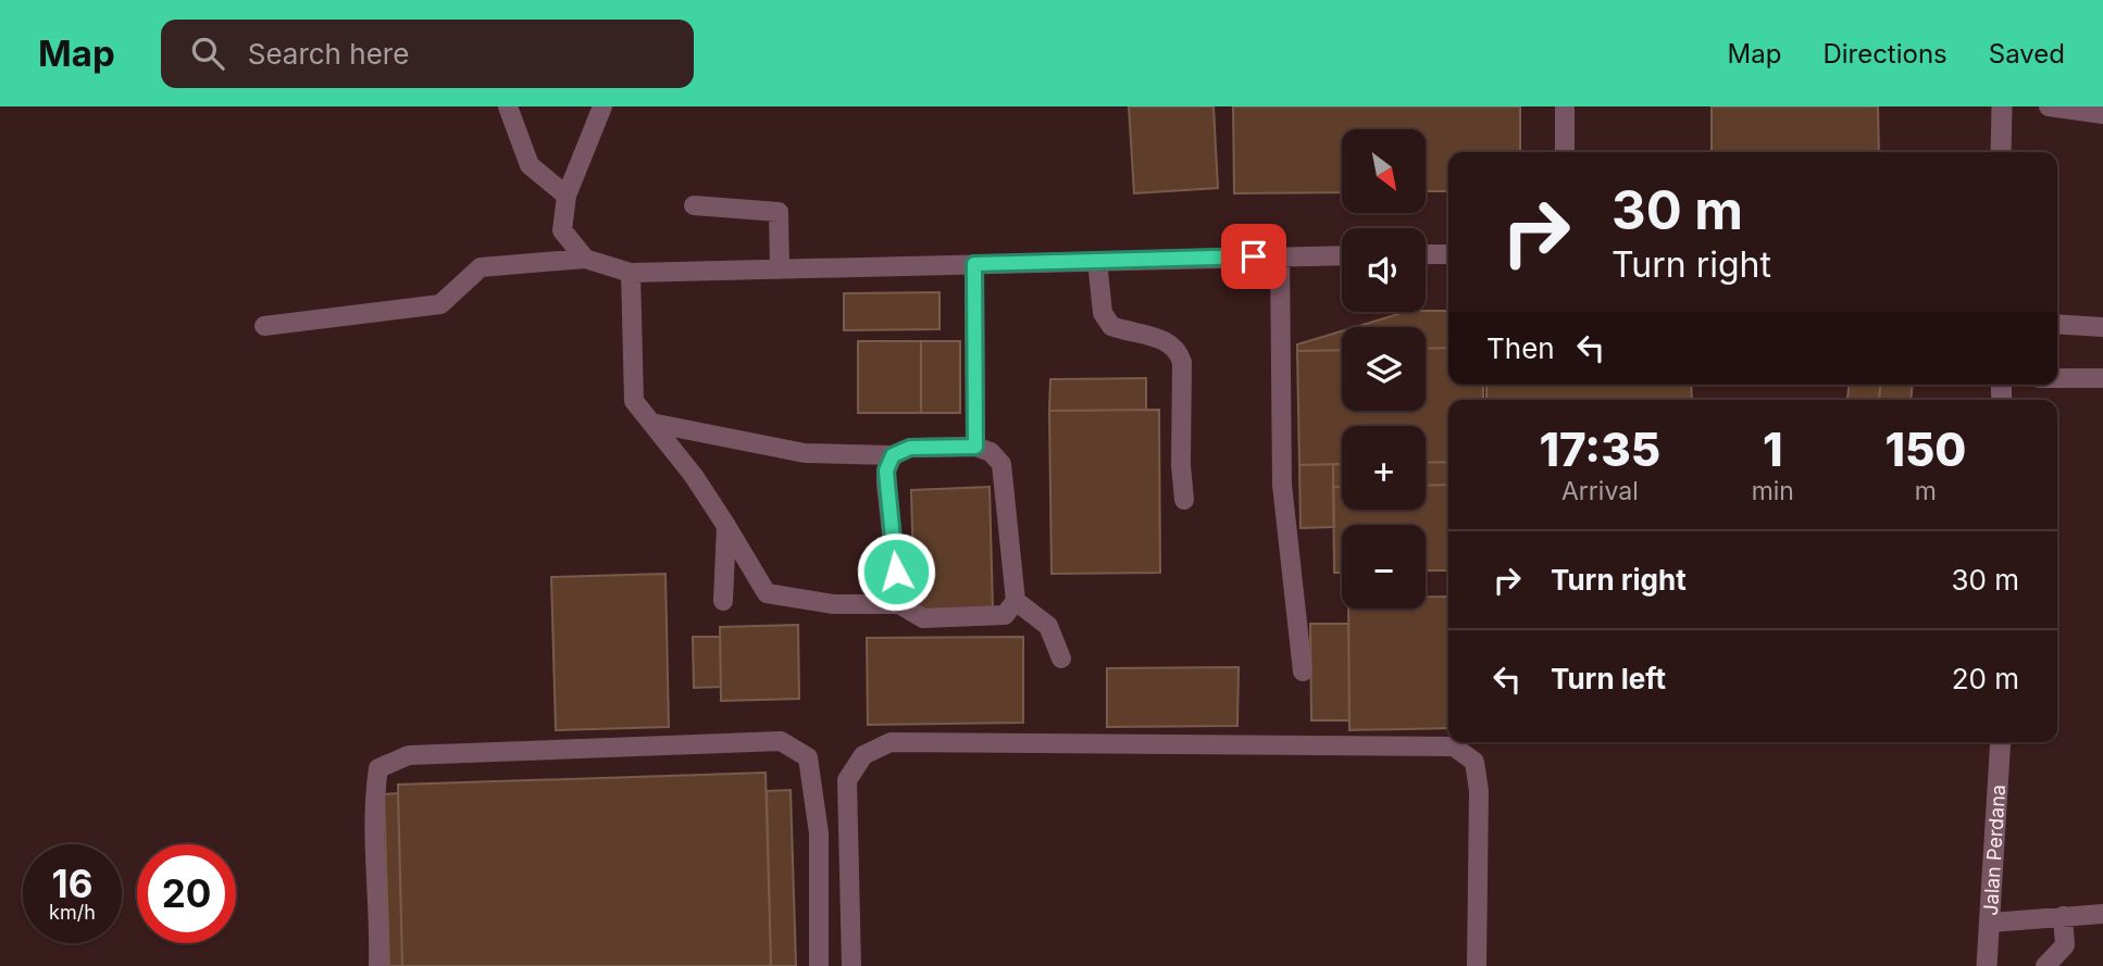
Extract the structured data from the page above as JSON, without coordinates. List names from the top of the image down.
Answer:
{
  "streets": {
    "street": ["Jalan Perdana"]
  },
  "north": "bottom right",
  "page": {
    "header": "Map",
    "search": "Search here",
    "nav": ["Map", "Directions", "Saved"],
    "map_buttons": ["+", "−"],
    "turn": ["30 m", "Turn right"],
    "then": "Then",
    "eta": [
      "17:35",
      "Arrival",
      "1",
      "min",
      "150",
      "m"
    ],
    "list": [
      {
        "name": "Turn right",
        "value": "30 m"
      },
      {
        "name": "Turn left",
        "value": "20 m"
      }
    ],
    "speed": "16 km/h",
    "limit": "20"
  }
}
